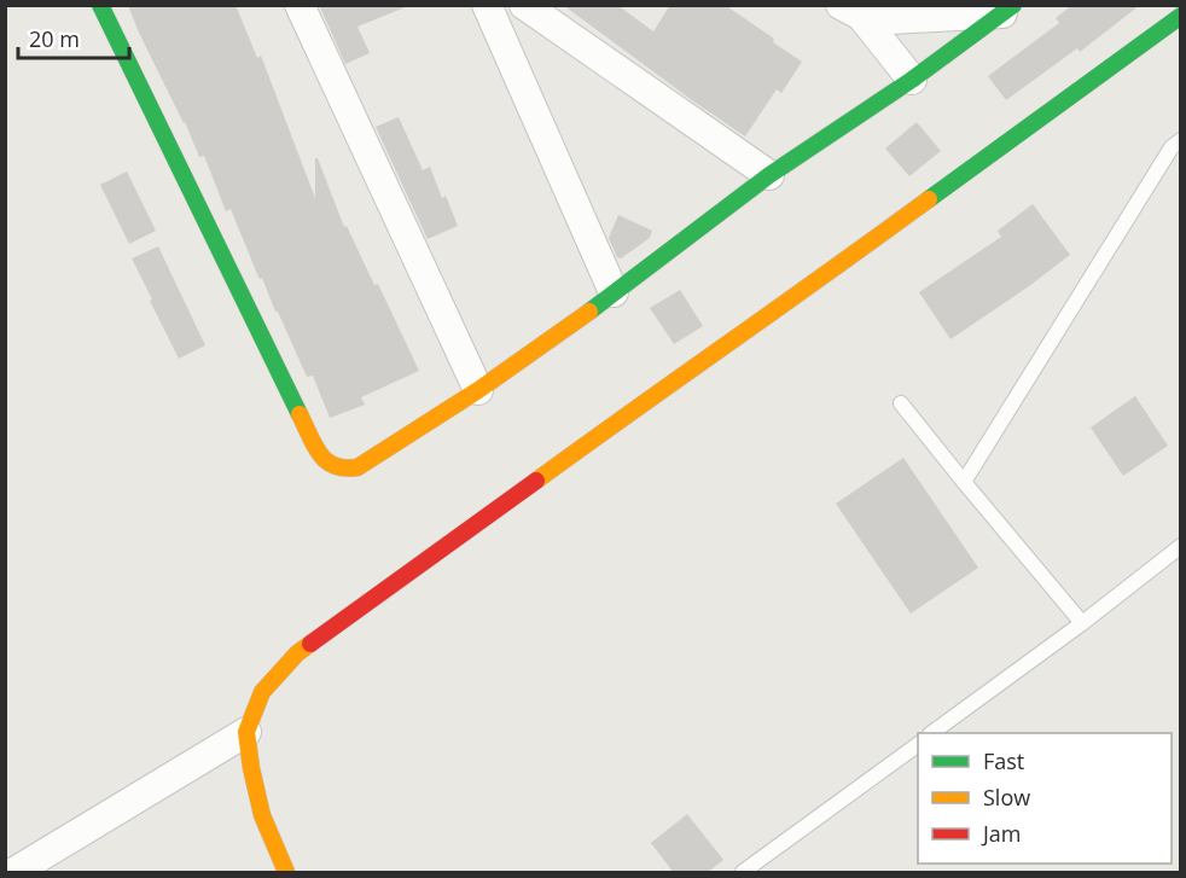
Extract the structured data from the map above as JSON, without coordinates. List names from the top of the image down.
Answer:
{
  "legend": ["Fast", "Slow", "Jam"],
  "scale_bar": "20 m"
}
